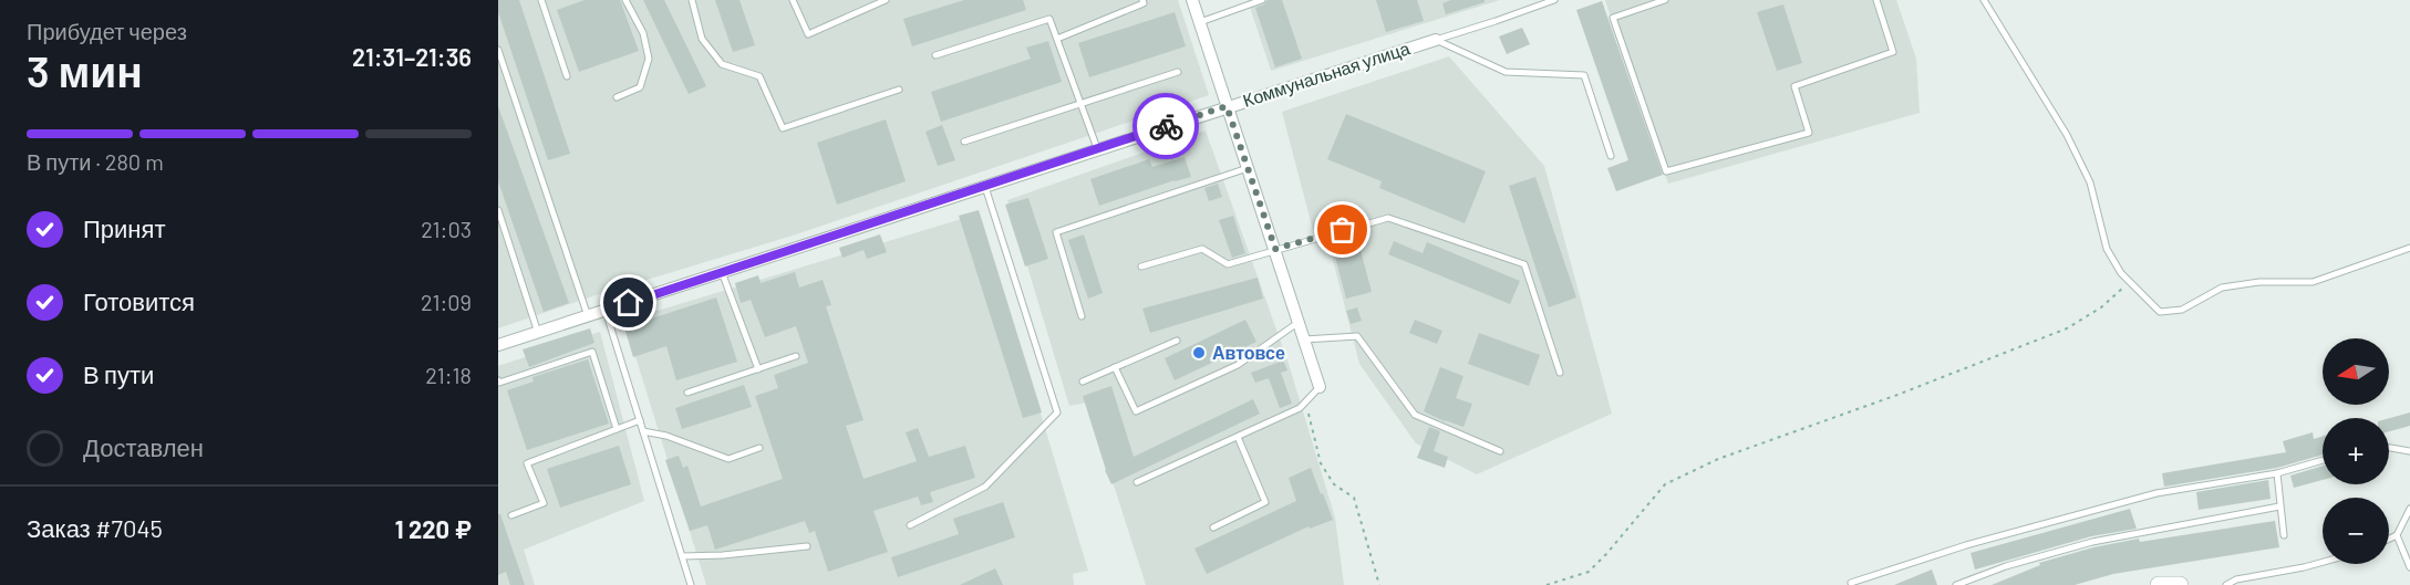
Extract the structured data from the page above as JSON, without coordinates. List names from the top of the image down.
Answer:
{
  "streets": {
    "street": ["Коммунальная улица"]
  },
  "places": ["Автовсе"],
  "north": "left",
  "page": {
    "heading": ["3 мин", "Прибудет через", "21:31–21:36"],
    "panel": ["Заказ #7045", "1 220 ₽"],
    "bar": "В пути · 280 m",
    "list": [
      ["Принят", "21:03"],
      ["Готовится", "21:09"],
      ["В пути", "21:18"],
      "Доставлен"
    ],
    "map_buttons": ["+", "−"]
  }
}
